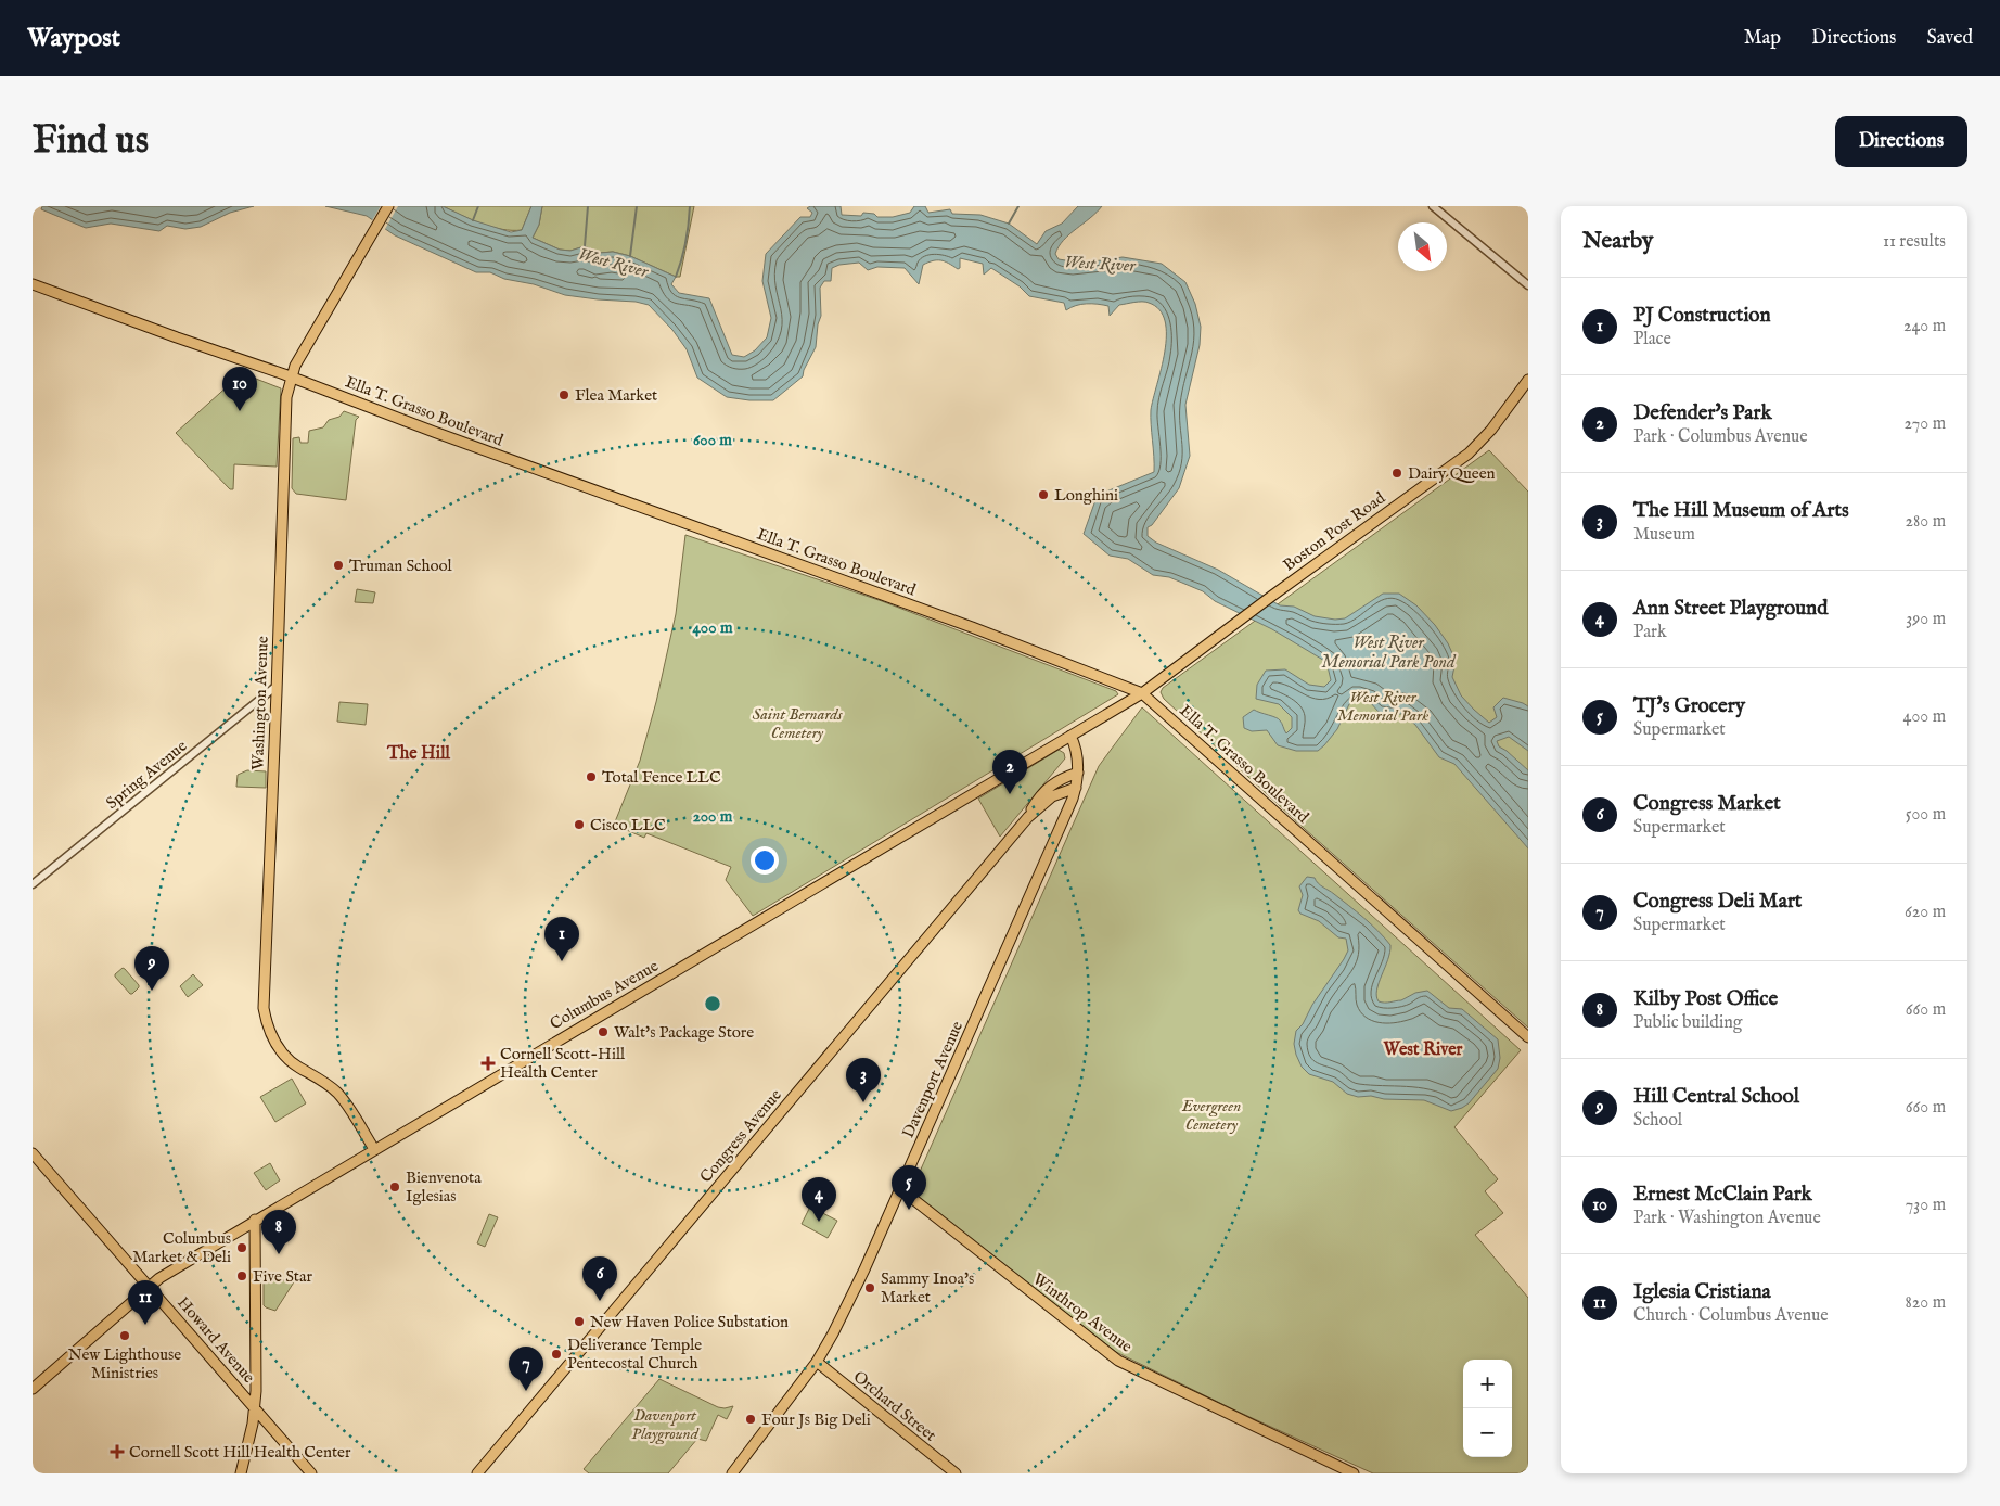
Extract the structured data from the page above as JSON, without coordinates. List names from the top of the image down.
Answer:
{
  "streets": {
    "main road": [
      "Ella T. Grasso Boulevard",
      "Boston Post Road",
      "Washington Avenue",
      "Columbus Avenue",
      "Davenport Avenue",
      "Congress Avenue",
      "Winthrop Avenue",
      "Howard Avenue",
      "Orchard Street"
    ],
    "street": ["Spring Avenue"]
  },
  "crossings": [
    ["Ella T. Grasso Boulevard", "Boston Post Road"],
    ["Ella T. Grasso Boulevard", "Washington Avenue"],
    ["Washington Avenue", "Spring Avenue"],
    ["Washington Avenue", "Columbus Avenue"],
    ["Columbus Avenue", "Davenport Avenue"],
    ["Columbus Avenue", "Howard Avenue"],
    ["Davenport Avenue", "Congress Avenue"],
    ["Davenport Avenue", "Winthrop Avenue"],
    ["Davenport Avenue", "Orchard Street"]
  ],
  "districts": ["The Hill", "West River"],
  "water": ["West River", "West River Memorial Park Pond"],
  "parks": [
    "West River Memorial Park",
    "Saint Bernards Cemetery",
    "Evergreen Cemetery",
    "Davenport Playground"
  ],
  "places": {
    "other": [
      "Flea Market",
      "Dairy Queen",
      "Longhini",
      "Truman School",
      "Total Fence LLC",
      "Cisco LLC",
      "Walt's Package Store",
      "Bienvenota Iglesias",
      "Columbus Market & Deli",
      "Five Star",
      "Sammy Inoa's Market",
      "New Haven Police Substation",
      "New Lighthouse Ministries",
      "Deliverance Temple Pentecostal Church",
      "Four Js Big Deli"
    ],
    "health": ["Cornell Scott-Hill Health Center", "Cornell Scott Hill Health Center"]
  },
  "north": "bottom right",
  "page": {
    "header": "Waypost",
    "nav": ["Map", "Directions", "Saved"],
    "buttons": "Directions",
    "title": "Find us",
    "heading": ["Nearby", "11 results"],
    "list": [
      {
        "mark": "1",
        "name": "PJ Construction",
        "note": "Place",
        "value": "240 m"
      },
      {
        "mark": "2",
        "name": "Defender's Park",
        "note": "Park · Columbus Avenue",
        "value": "270 m"
      },
      {
        "mark": "3",
        "name": "The Hill Museum of Arts",
        "note": "Museum",
        "value": "280 m"
      },
      {
        "mark": "4",
        "name": "Ann Street Playground",
        "note": "Park",
        "value": "390 m"
      },
      {
        "mark": "5",
        "name": "TJ's Grocery",
        "note": "Supermarket",
        "value": "400 m"
      },
      {
        "mark": "6",
        "name": "Congress Market",
        "note": "Supermarket",
        "value": "500 m"
      },
      {
        "mark": "7",
        "name": "Congress Deli Mart",
        "note": "Supermarket",
        "value": "620 m"
      },
      {
        "mark": "8",
        "name": "Kilby Post Office",
        "note": "Public building",
        "value": "660 m"
      },
      {
        "mark": "9",
        "name": "Hill Central School",
        "note": "School",
        "value": "660 m"
      },
      {
        "mark": "10",
        "name": "Ernest McClain Park",
        "note": "Park · Washington Avenue",
        "value": "730 m"
      },
      {
        "mark": "11",
        "name": "Iglesia Cristiana",
        "note": "Church · Columbus Avenue",
        "value": "820 m"
      }
    ],
    "pins": [
      "10",
      "2",
      "1",
      "9",
      "3",
      "5",
      "4",
      "8",
      "6",
      "11",
      "7"
    ],
    "map_buttons": ["+", "−"]
  },
  "rings": ["600 m", "400 m", "200 m"]
}
